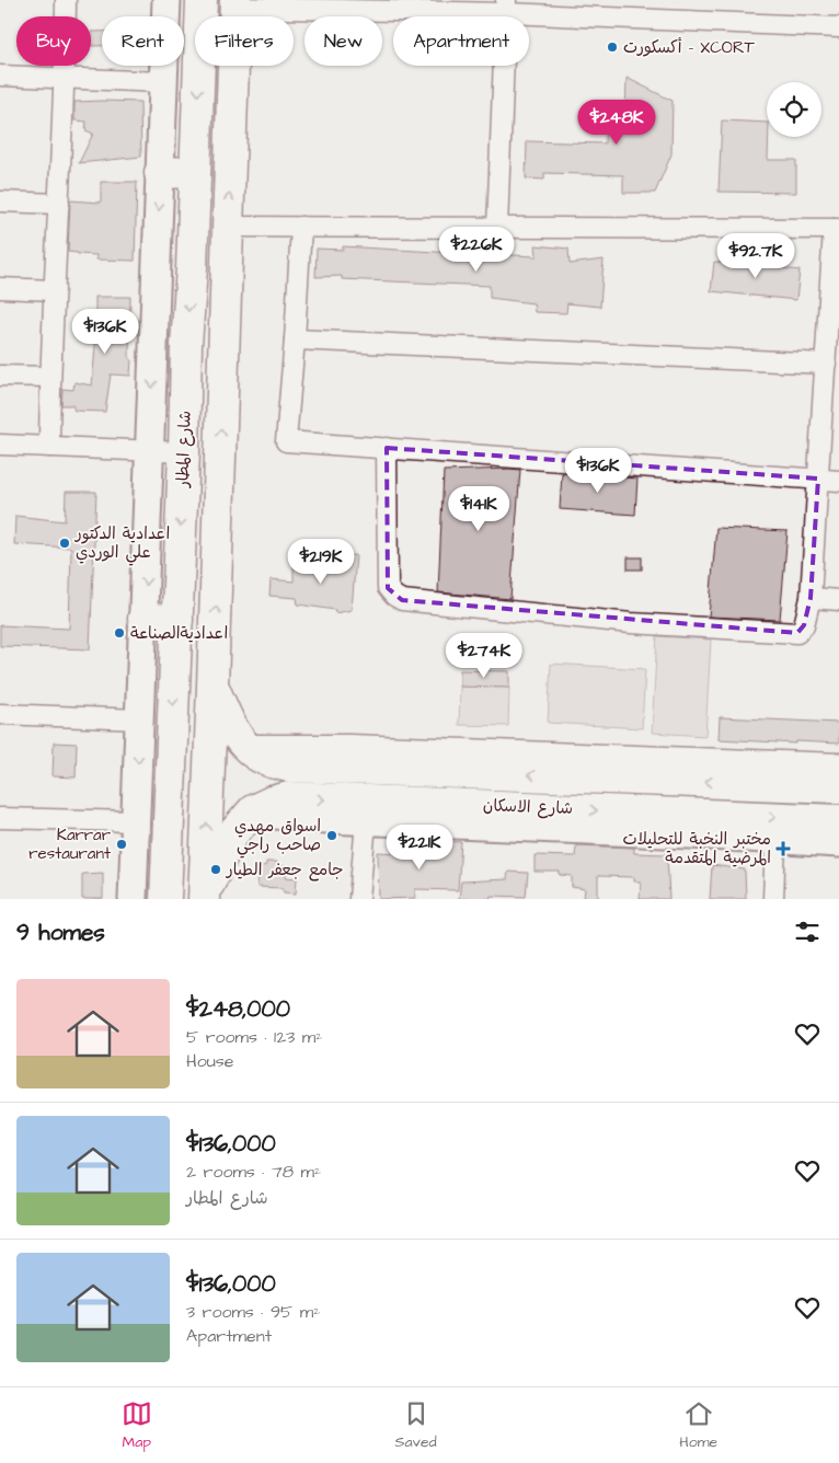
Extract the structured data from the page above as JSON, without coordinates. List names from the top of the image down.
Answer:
{
  "streets": {
    "main road": ["شارع المطار", "شارع الاسكان"]
  },
  "places": {
    "other": [
      "أكسكورت - XCORT",
      "اعدادية الدكتور علي الوردي",
      "اعداديةالصناعة",
      "اسواق مهدي صاحب راجي",
      "Karrar restaurant",
      "جامع جعفر الطيار"
    ],
    "health": ["مختبر النخبة للتحليلات المرضية المتقدمة"]
  },
  "page": {
    "chip": [
      "Buy",
      "Rent",
      "Filters",
      "New",
      "Apartment"
    ],
    "price": [
      "$248K",
      "$226K",
      "$92.7K",
      "$136K",
      "$136K",
      "$141K",
      "$219K",
      "$274K",
      "$221K"
    ],
    "heading": "9 homes",
    "list": [
      {
        "name": "$248,000",
        "note": "5 rooms · 123 m² · House"
      },
      {
        "name": "$136,000",
        "note": "2 rooms · 78 m² · شارع المطار"
      },
      {
        "name": "$136,000",
        "note": "3 rooms · 95 m² · Apartment"
      }
    ],
    "tabs": ["Map", "Saved", "Home"]
  }
}
